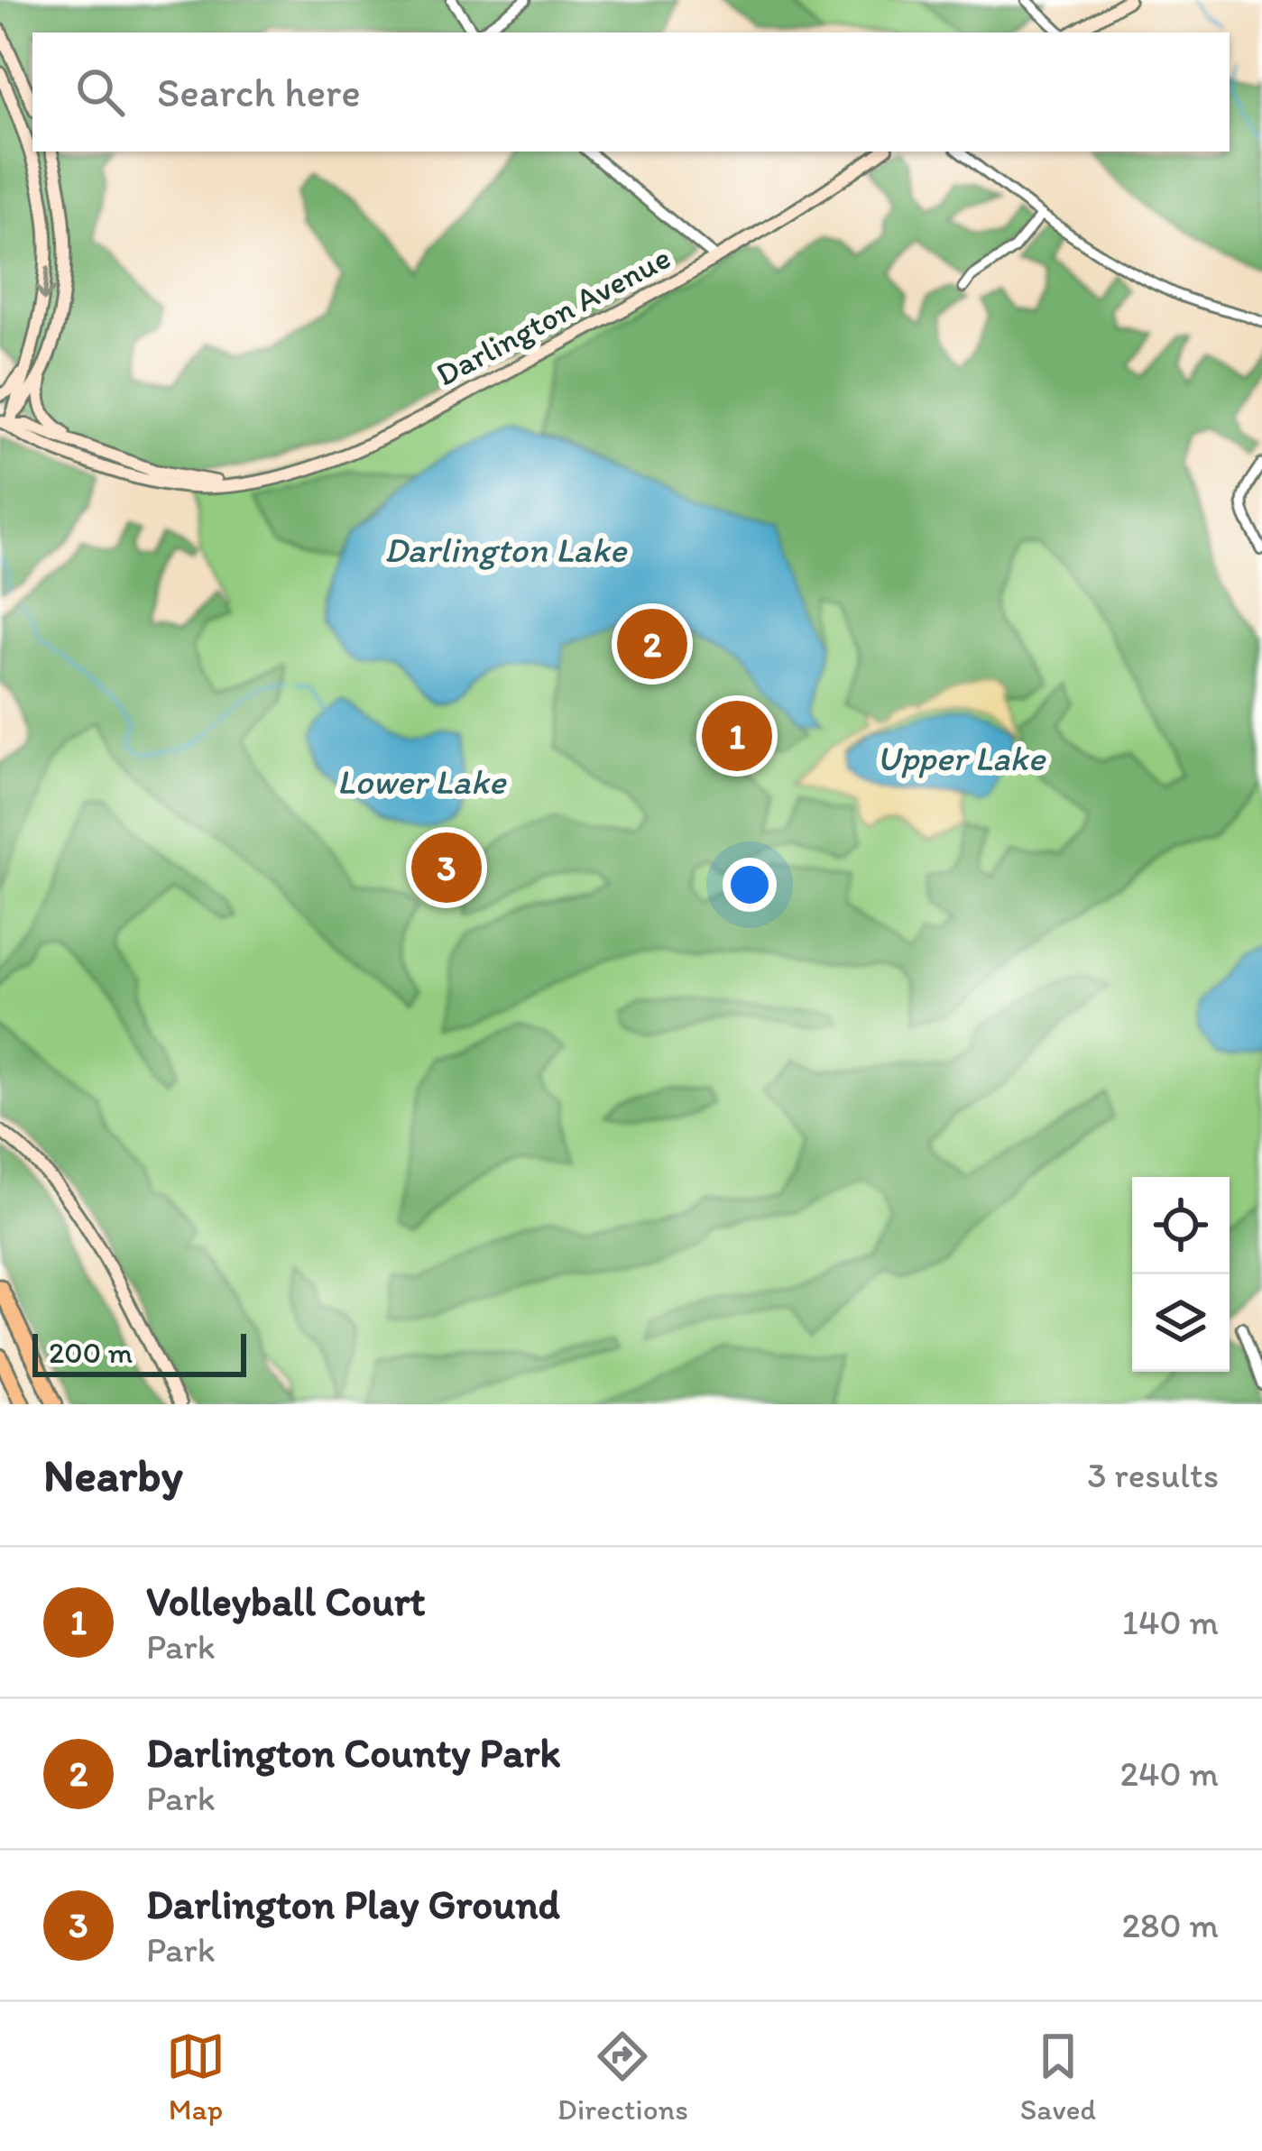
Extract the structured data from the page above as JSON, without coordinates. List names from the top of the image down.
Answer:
{
  "streets": {
    "main road": ["Darlington Avenue"]
  },
  "water": ["Darlington Lake", "Upper Lake", "Lower Lake"],
  "scale_bar": "200 m",
  "page": {
    "search": "Search here",
    "pins": ["2", "1", "3"],
    "scale": "200 m",
    "heading": ["Nearby", "3 results"],
    "list": [
      {
        "mark": "1",
        "name": "Volleyball Court",
        "note": "Park",
        "value": "140 m"
      },
      {
        "mark": "2",
        "name": "Darlington County Park",
        "note": "Park",
        "value": "240 m"
      },
      {
        "mark": "3",
        "name": "Darlington Play Ground",
        "note": "Park",
        "value": "280 m"
      }
    ],
    "nav": ["Map", "Directions", "Saved"]
  }
}
